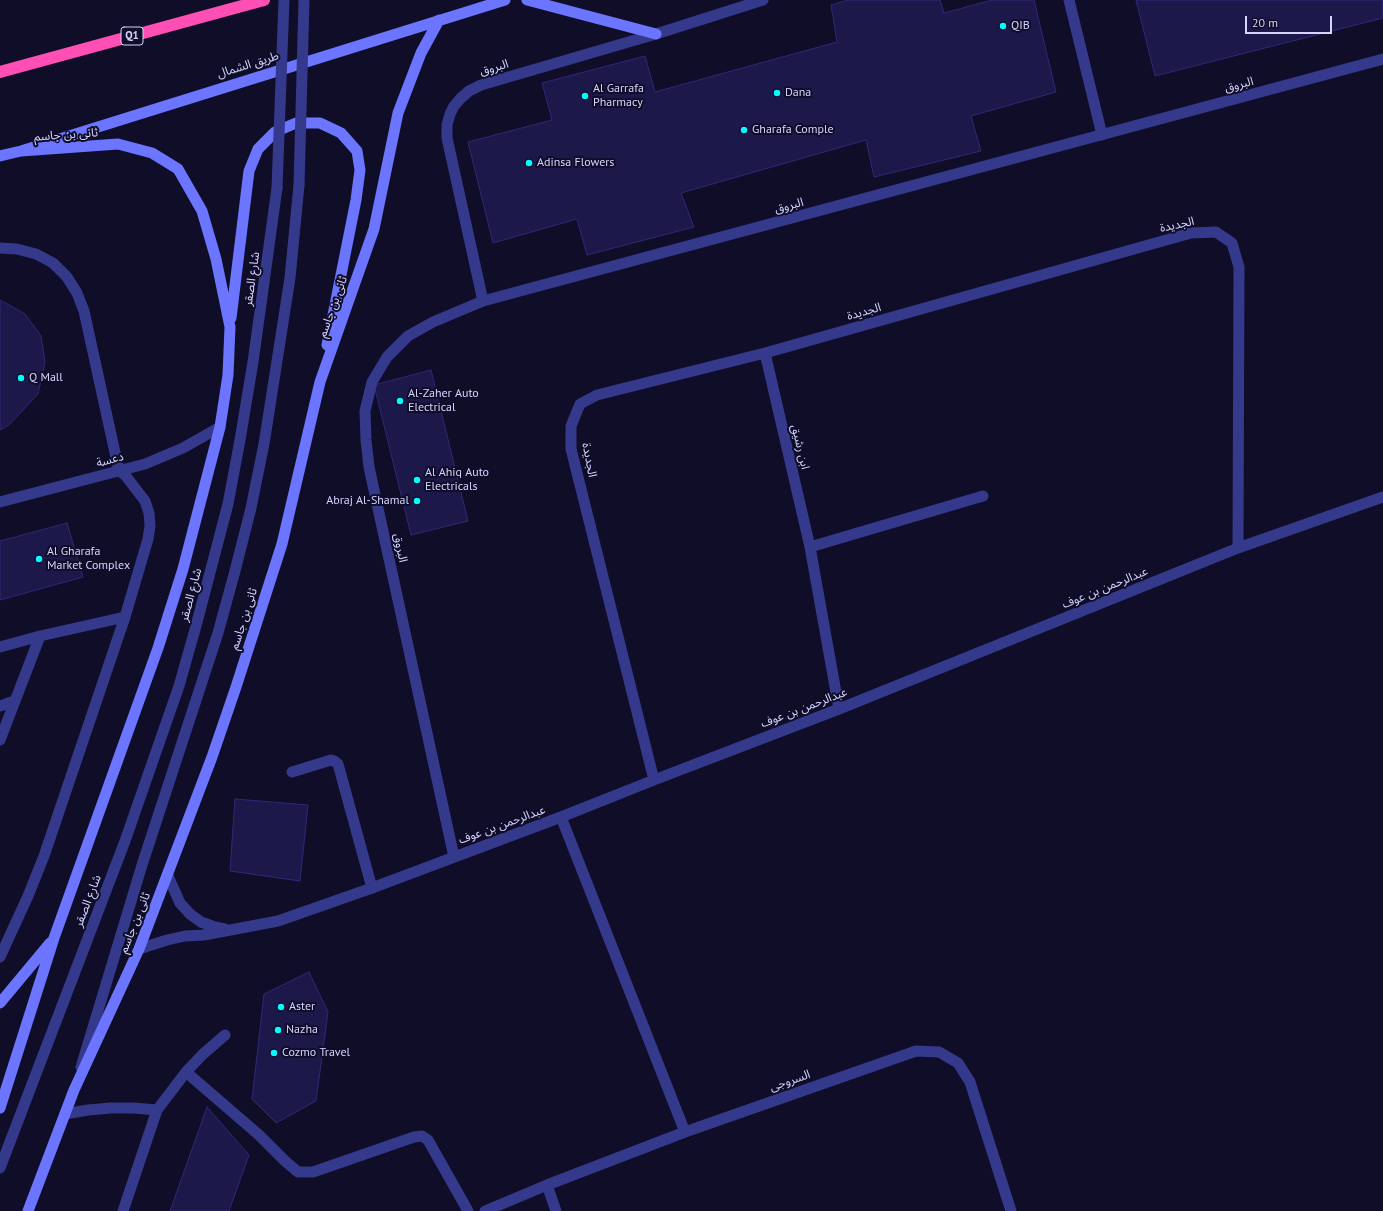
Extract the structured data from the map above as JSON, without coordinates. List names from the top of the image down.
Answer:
{
  "streets": {
    "highway": ["Q1"],
    "main road": ["طريق الشمال", "ثانى بن جاسم"],
    "street": [
      "البروق",
      "الجديدة",
      "شارع الصقر",
      "ابن رشيق",
      "دعسة",
      "عبدالرحمن بن عوف",
      "السروجى"
    ]
  },
  "crossings": [
    ["طريق الشمال", "ثانى بن جاسم"],
    ["البروق", "عبدالرحمن بن عوف"],
    ["ثانى بن جاسم", "دعسة"],
    ["ثانى بن جاسم", "عبدالرحمن بن عوف"],
    ["الجديدة", "ابن رشيق"],
    ["الجديدة", "عبدالرحمن بن عوف"],
    ["ابن رشيق", "عبدالرحمن بن عوف"]
  ],
  "places": [
    "QIB",
    "Dana",
    "Al Garrafa Pharmacy",
    "Gharafa Comple",
    "Adinsa Flowers",
    "Q Mall",
    "Al-Zaher Auto Electrical",
    "Al Ahiq Auto Electricals",
    "Abraj Al-Shamal",
    "Al Gharafa Market Complex",
    "Aster",
    "Nazha",
    "Cozmo Travel"
  ],
  "scale_bar": "20 m"
}
